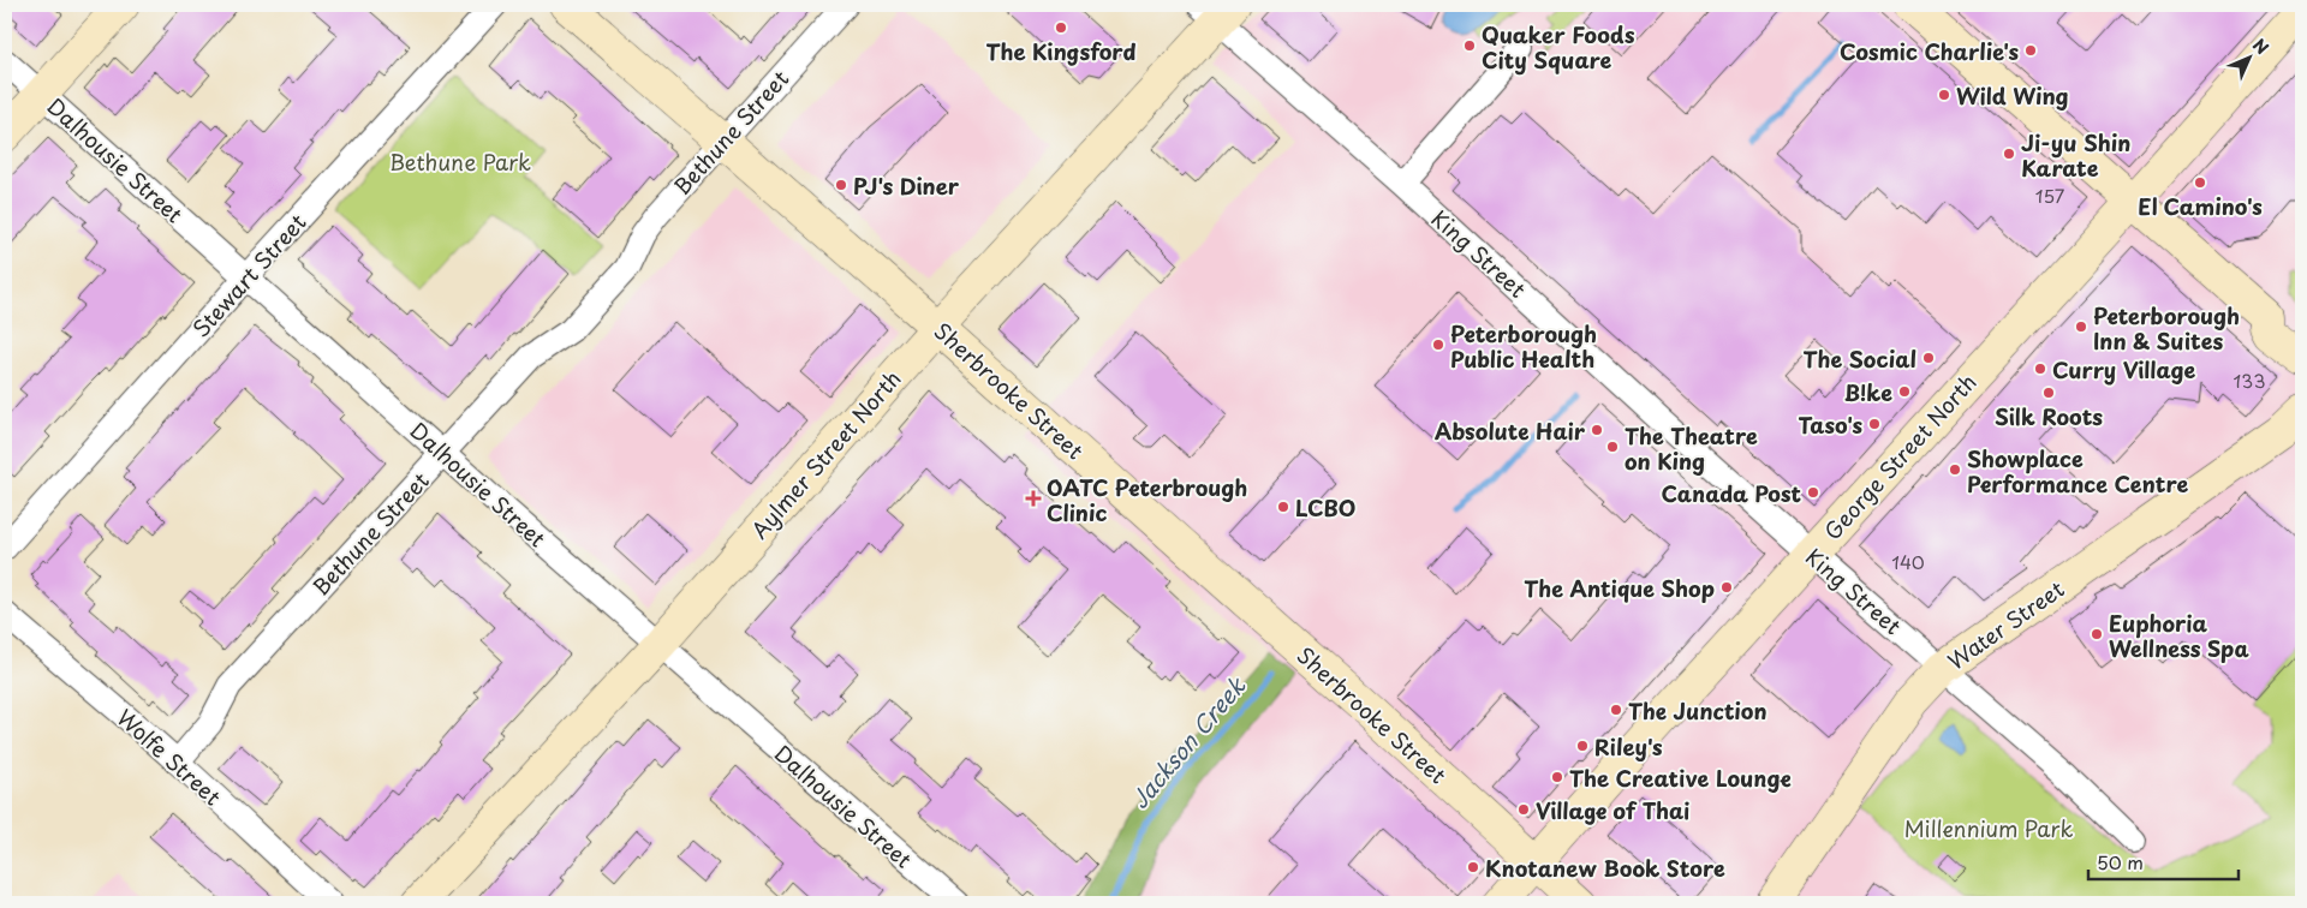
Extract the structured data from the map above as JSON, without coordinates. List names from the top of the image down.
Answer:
{
  "streets": {
    "main road": [
      "Sherbrooke Street",
      "Aylmer Street North",
      "George Street North",
      "Water Street"
    ],
    "street": [
      "Bethune Street",
      "Dalhousie Street",
      "King Street",
      "Stewart Street",
      "Wolfe Street"
    ]
  },
  "crossings": [
    ["Bethune Street", "Dalhousie Street"],
    ["Bethune Street", "Sherbrooke Street"],
    ["Bethune Street", "Wolfe Street"],
    ["Dalhousie Street", "Stewart Street"],
    ["Dalhousie Street", "Aylmer Street North"],
    ["King Street", "Aylmer Street North"],
    ["King Street", "George Street North"],
    ["King Street", "Water Street"],
    ["Sherbrooke Street", "Aylmer Street North"],
    ["Sherbrooke Street", "George Street North"]
  ],
  "water": ["Jackson Creek"],
  "parks": ["Bethune Park", "Millennium Park"],
  "places": {
    "other": [
      "The Kingsford",
      "Quaker Foods City Square",
      "Cosmic Charlie's",
      "Wild Wing",
      "Ji-yu Shin Karate",
      "El Camino's",
      "PJ's Diner",
      "Peterborough Inn & Suites",
      "Peterborough Public Health",
      "The Social",
      "Curry Village",
      "B!ke",
      "Silk Roots",
      "Taso's",
      "Absolute Hair",
      "The Theatre on King",
      "Showplace Performance Centre",
      "Canada Post",
      "LCBO",
      "The Antique Shop",
      "Euphoria Wellness Spa",
      "The Junction",
      "Riley's",
      "The Creative Lounge",
      "Village of Thai",
      "Knotanew Book Store"
    ],
    "health": ["OATC Peterbrough Clinic"]
  },
  "house_numbers": ["157", "133", "140"],
  "scale_bar": "50 m",
  "north": "top right"
}
